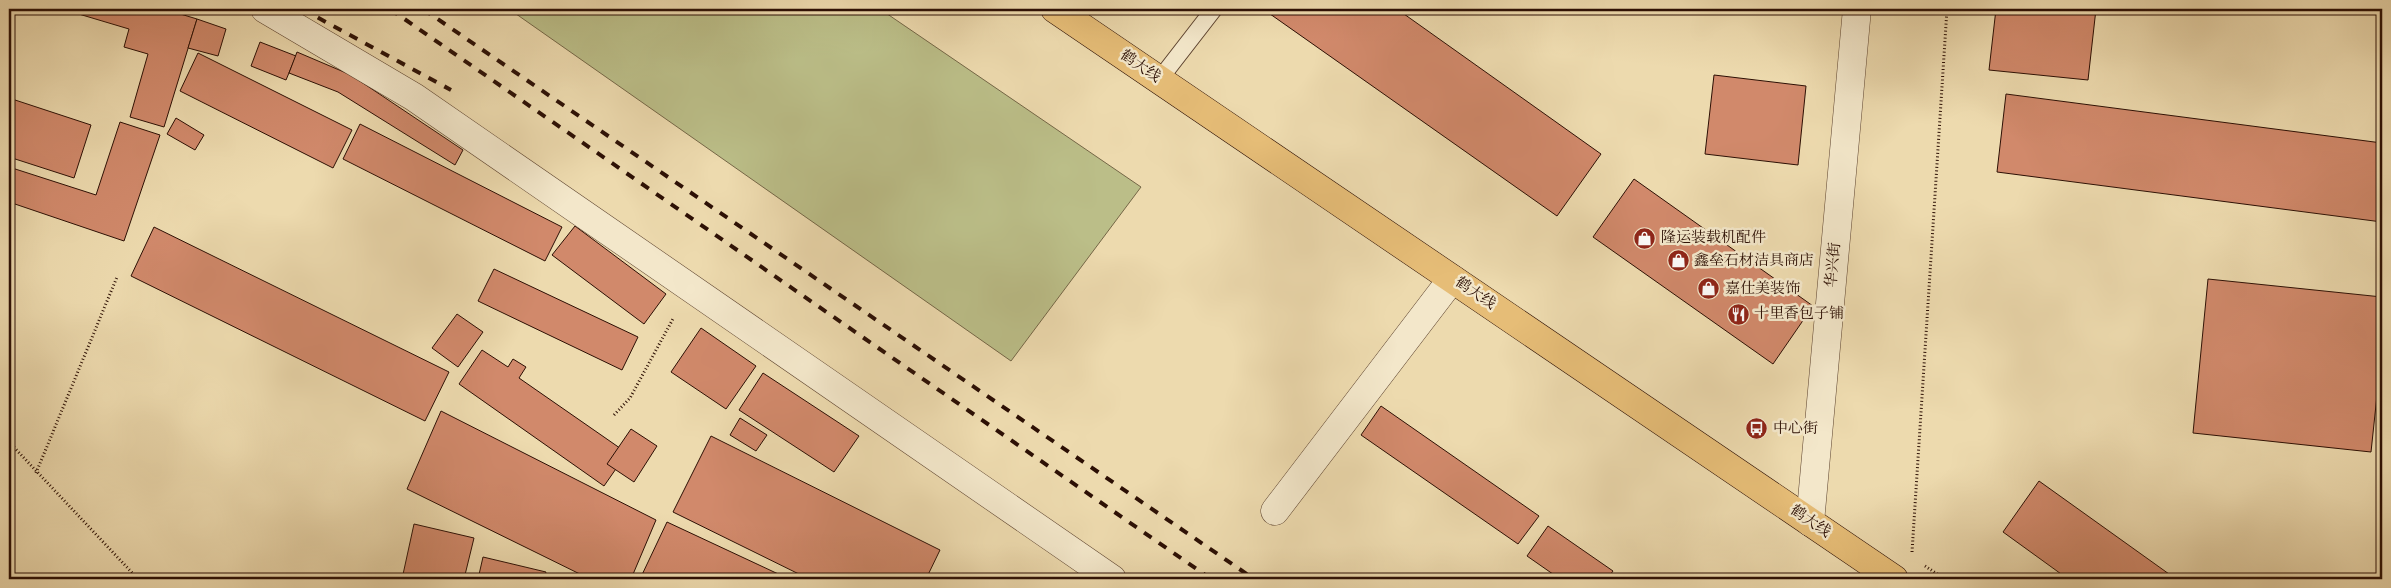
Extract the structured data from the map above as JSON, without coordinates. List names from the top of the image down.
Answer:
{
  "streets": {
    "highway": ["鹤大线"],
    "street": ["华兴街"]
  },
  "crossings": [
    ["鹤大线", "华兴街"]
  ],
  "places": {
    "shop": ["隆运装载机配件", "鑫垒石材洁具商店", "嘉仕美装饰"],
    "restaurant": ["十里香包子铺"],
    "bus stop": ["中心街"]
  }
}
